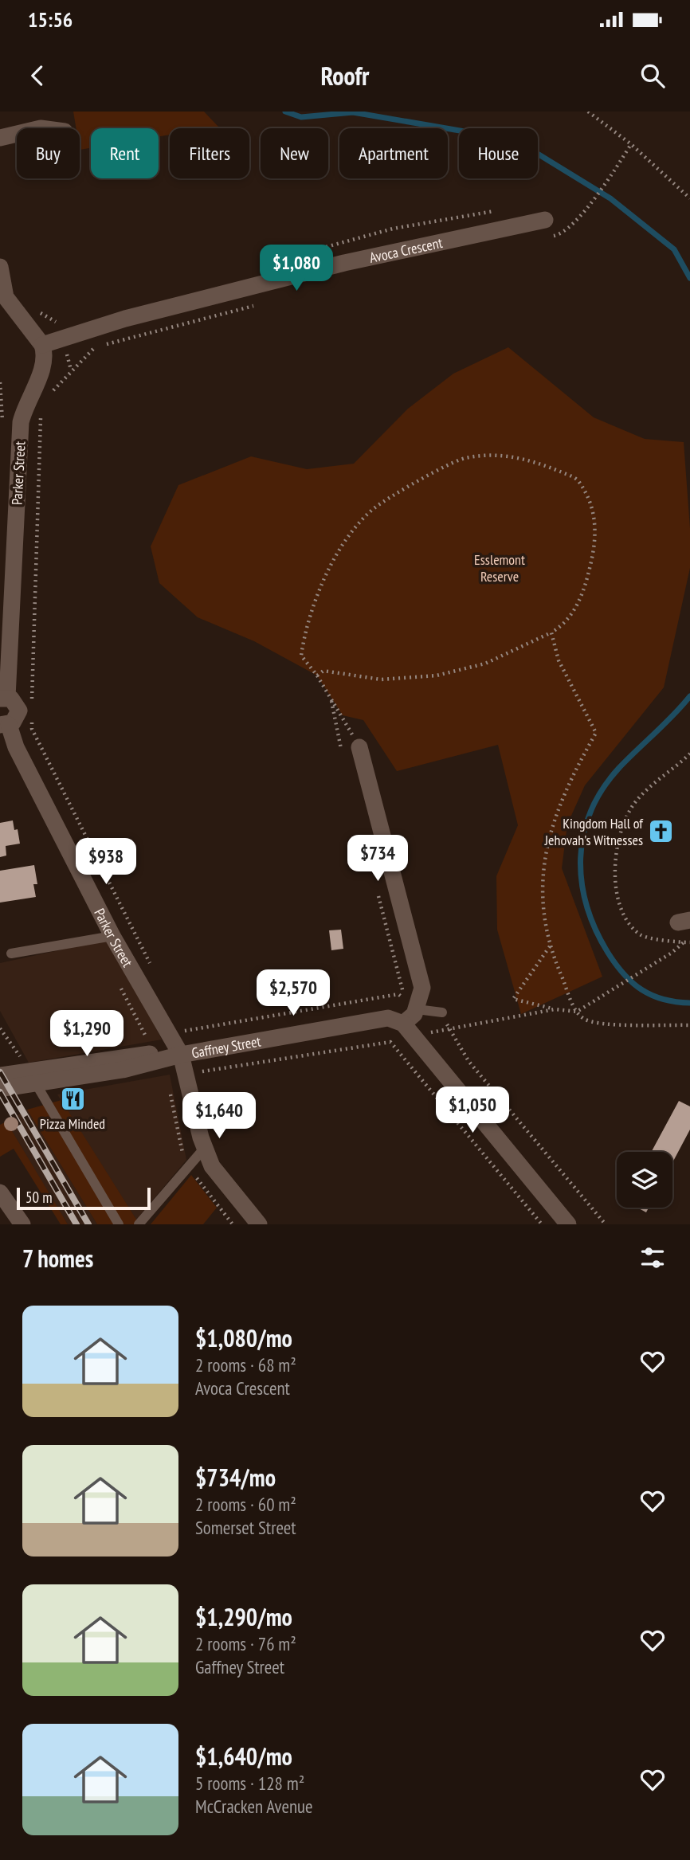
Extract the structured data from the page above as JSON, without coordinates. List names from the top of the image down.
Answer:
{
  "streets": {
    "street": ["Avoca Crescent", "Parker Street", "Gaffney Street"]
  },
  "crossings": [
    ["Avoca Crescent", "Parker Street"],
    ["Parker Street", "Gaffney Street"]
  ],
  "parks": ["Esslemont Reserve"],
  "places": {
    "church": ["Kingdom Hall of Jehovah's Witnesses"],
    "restaurant": ["Pizza Minded"]
  },
  "scale_bar": "50 m",
  "page": {
    "status": "15:56",
    "header": "Roofr",
    "chip": [
      "Buy",
      "Rent",
      "Filters",
      "New",
      "Apartment",
      "House"
    ],
    "price": [
      "$1,080",
      "$734",
      "$938",
      "$2,570",
      "$1,290",
      "$1,050",
      "$1,640"
    ],
    "scale": "50 m",
    "heading": "7 homes",
    "list": [
      {
        "name": "$1,080/mo",
        "note": "2 rooms · 68 m² · Avoca Crescent"
      },
      {
        "name": "$734/mo",
        "note": "2 rooms · 60 m² · Somerset Street"
      },
      {
        "name": "$1,290/mo",
        "note": "2 rooms · 76 m² · Gaffney Street"
      },
      {
        "name": "$1,640/mo",
        "note": "5 rooms · 128 m² · McCracken Avenue"
      }
    ]
  }
}
